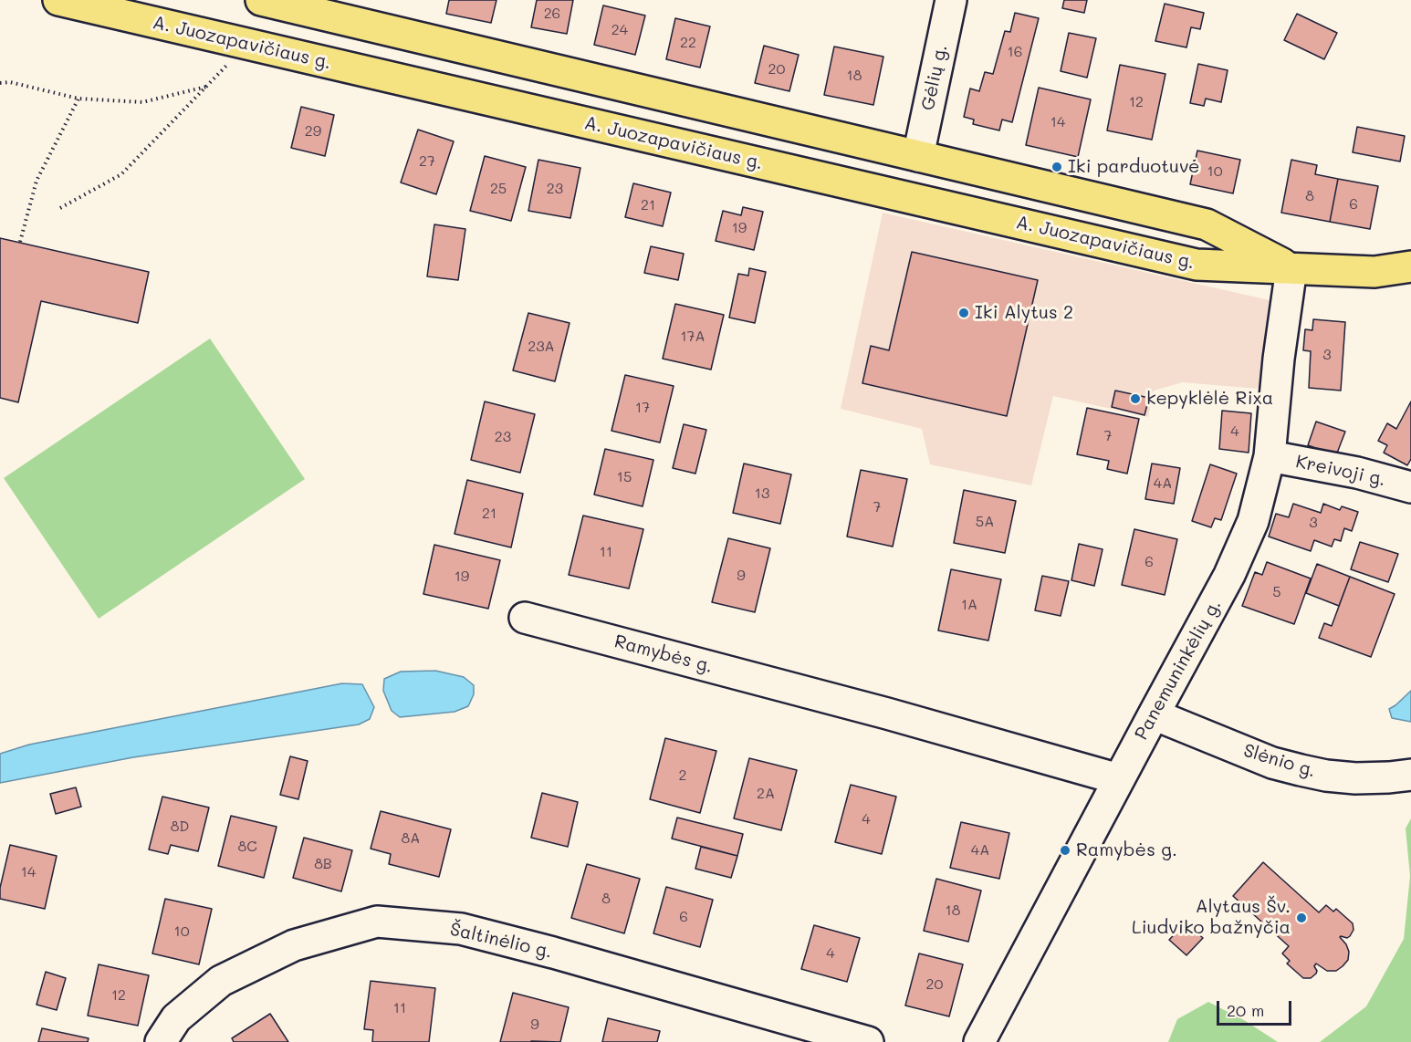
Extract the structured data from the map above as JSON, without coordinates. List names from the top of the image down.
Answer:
{
  "streets": {
    "main road": ["A. Juozapavičiaus g."],
    "street": [
      "Gėlių g.",
      "Kreivoji g.",
      "Ramybės g.",
      "Panemuninkėlių g.",
      "Slėnio g.",
      "Šaltinėlio g."
    ]
  },
  "crossings": [
    ["A. Juozapavičiaus g.", "Gėlių g."],
    ["A. Juozapavičiaus g.", "Panemuninkėlių g."],
    ["Kreivoji g.", "Panemuninkėlių g."],
    ["Ramybės g.", "Panemuninkėlių g."],
    ["Panemuninkėlių g.", "Slėnio g."]
  ],
  "places": [
    "Iki parduotuvė",
    "Iki Alytus 2",
    "kepyklėlė Rixa",
    "Ramybės g.",
    "Alytaus Šv. Liudviko bažnyčia"
  ],
  "house_numbers": [
    "26",
    "24",
    "22",
    "16",
    "20",
    "18",
    "12",
    "14",
    "29",
    "27",
    "10",
    "25",
    "23",
    "8",
    "6",
    "21",
    "19",
    "17A",
    "23A",
    "3",
    "17",
    "4",
    "7",
    "23",
    "15",
    "4A",
    "13",
    "7",
    "21",
    "5A",
    "3",
    "11",
    "6",
    "9",
    "19",
    "5",
    "1A",
    "2",
    "2A",
    "4",
    "8D",
    "8A",
    "8C",
    "4A",
    "8B",
    "14",
    "8",
    "18",
    "6",
    "10",
    "4",
    "20",
    "12",
    "11",
    "9"
  ],
  "scale_bar": "20 m"
}
